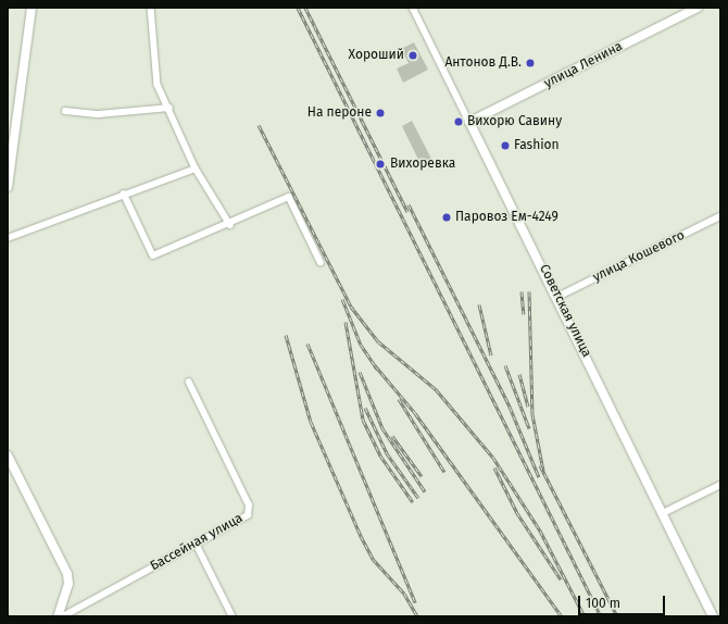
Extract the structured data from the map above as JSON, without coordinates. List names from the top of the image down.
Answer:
{
  "streets": {
    "street": [
      "улица Ленина",
      "улица Кошевого",
      "Советская улица",
      "Бассейная улица"
    ]
  },
  "crossings": [
    ["улица Ленина", "Советская улица"],
    ["улица Кошевого", "Советская улица"]
  ],
  "places": [
    "Хороший",
    "Антонов Д.В.",
    "На пероне",
    "Вихорю Савину",
    "Fashion",
    "Вихоревка",
    "Паровоз Ем-4249"
  ],
  "scale_bar": "100 m"
}
